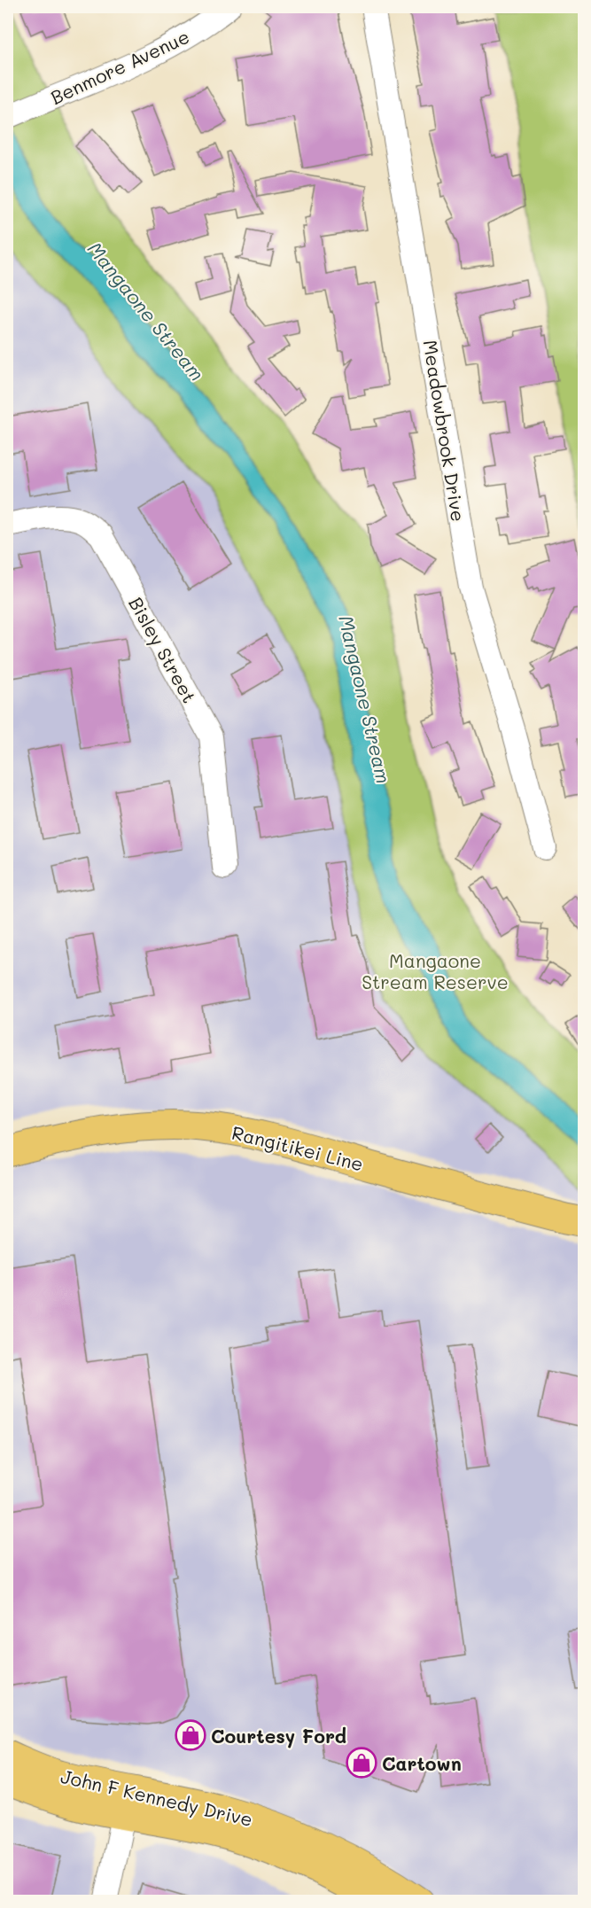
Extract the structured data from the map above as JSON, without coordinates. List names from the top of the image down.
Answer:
{
  "streets": {
    "main road": ["Rangitikei Line", "John F Kennedy Drive"],
    "street": ["Benmore Avenue", "Meadowbrook Drive", "Bisley Street"]
  },
  "water": ["Mangaone Stream"],
  "parks": ["Mangaone Stream Reserve"],
  "places": {
    "shop": ["Courtesy Ford", "Cartown"]
  }
}
